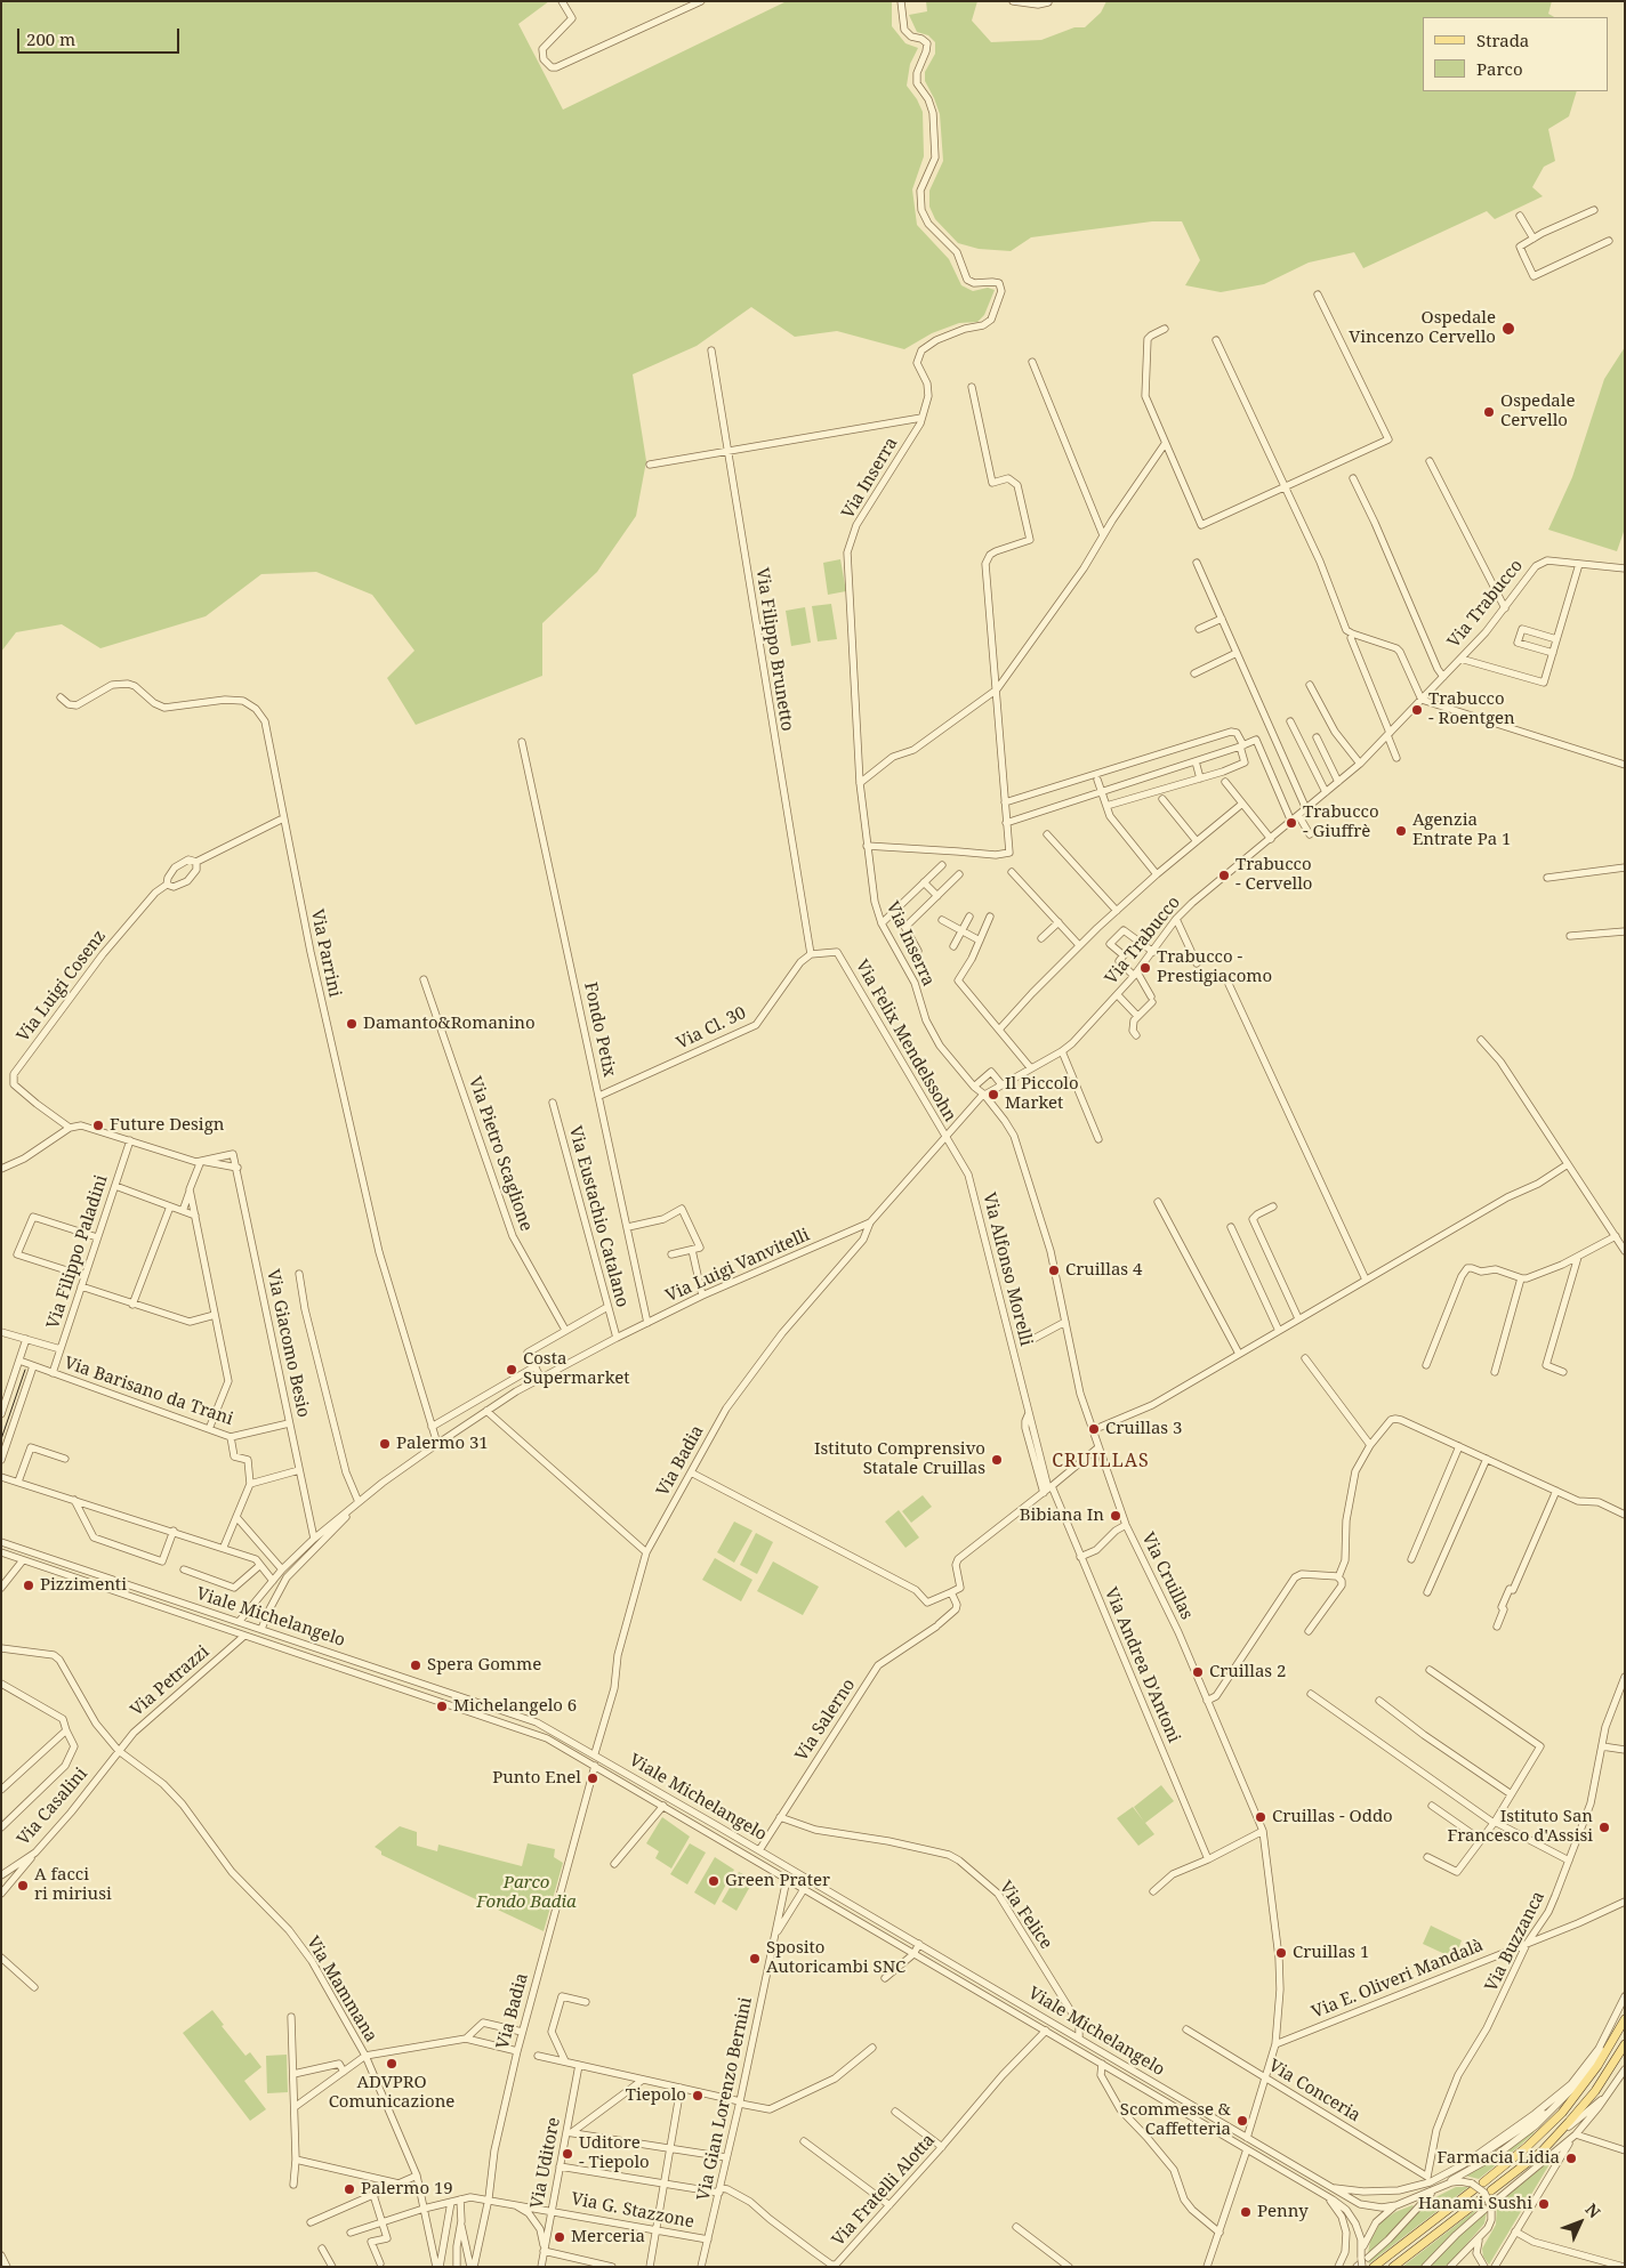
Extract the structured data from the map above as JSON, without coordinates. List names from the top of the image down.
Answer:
{
  "streets": {
    "street": [
      "Via Inserra",
      "Via Trabucco",
      "Via Filippo Brunetto",
      "Via Parrini",
      "Via Luigi Cosenz",
      "Via Cl. 30",
      "Fondo Petix",
      "Via Felix Mendelssohn",
      "Via Pietro Scaglione",
      "Via Eustachio Catalano",
      "Via Filippo Paladini",
      "Via Luigi Vanvitelli",
      "Via Alfonso Morelli",
      "Via Giacomo Besio",
      "Via Barisano da Trani",
      "Via Badia",
      "Via Cruillas",
      "Viale Michelangelo",
      "Via Andrea D'Antoni",
      "Via Petrazzi",
      "Via Salerno",
      "Via Casalini",
      "Via Felice",
      "Via Buzzanca",
      "Via E. Oliveri Mandalà",
      "Via Mammana",
      "Via Conceria",
      "Via Gian Lorenzo Bernini",
      "Via Uditore",
      "Via Fratelli Alotta",
      "Via G. Stazzone"
    ]
  },
  "crossings": [
    ["Via Inserra", "Via Trabucco"],
    ["Via Inserra", "Via Cruillas"],
    ["Via Trabucco", "Via Felix Mendelssohn"],
    ["Via Trabucco", "Via Luigi Vanvitelli"],
    ["Via Trabucco", "Via Alfonso Morelli"],
    ["Via Trabucco", "Via Badia"],
    ["Via Trabucco", "Via Cruillas"],
    ["Via Filippo Brunetto", "Via Cl. 30"],
    ["Via Filippo Brunetto", "Via Felix Mendelssohn"],
    ["Via Parrini", "Via Luigi Cosenz"],
    ["Via Parrini", "Via Luigi Vanvitelli"],
    ["Via Cl. 30", "Fondo Petix"],
    ["Via Cl. 30", "Via Felix Mendelssohn"],
    ["Fondo Petix", "Via Luigi Vanvitelli"],
    ["Via Felix Mendelssohn", "Via Alfonso Morelli"],
    ["Via Eustachio Catalano", "Via Luigi Vanvitelli"],
    ["Via Filippo Paladini", "Via Barisano da Trani"],
    ["Via Luigi Vanvitelli", "Via Badia"],
    ["Via Alfonso Morelli", "Via Andrea D'Antoni"],
    ["Via Alfonso Morelli", "Via Salerno"],
    ["Via Giacomo Besio", "Via Barisano da Trani"],
    ["Via Badia", "Viale Michelangelo"],
    ["Via Badia", "Via G. Stazzone"],
    ["Via Cruillas", "Viale Michelangelo"],
    ["Via Cruillas", "Via Salerno"],
    ["Via Cruillas", "Via E. Oliveri Mandalà"],
    ["Via Cruillas", "Via Conceria"],
    ["Viale Michelangelo", "Via Petrazzi"],
    ["Viale Michelangelo", "Via Salerno"],
    ["Viale Michelangelo", "Via Felice"],
    ["Viale Michelangelo", "Via Gian Lorenzo Bernini"],
    ["Viale Michelangelo", "Via Fratelli Alotta"],
    ["Via Andrea D'Antoni", "Via Salerno"],
    ["Via Petrazzi", "Via Casalini"],
    ["Via Petrazzi", "Via Mammana"],
    ["Via Salerno", "Via Felice"],
    ["Via Casalini", "Via Mammana"],
    ["Via Buzzanca", "Via E. Oliveri Mandalà"],
    ["Via Buzzanca", "Via Conceria"],
    ["Via Mammana", "Via G. Stazzone"],
    ["Via Gian Lorenzo Bernini", "Via Fratelli Alotta"],
    ["Via Gian Lorenzo Bernini", "Via G. Stazzone"],
    ["Via Uditore", "Via G. Stazzone"]
  ],
  "districts": ["CRUILLAS"],
  "parks": ["Parco Fondo Badia"],
  "places": [
    "Ospedale Vincenzo Cervello",
    "Ospedale Cervello",
    "Trabucco - Roentgen",
    "Trabucco - Giuffrè",
    "Agenzia Entrate Pa 1",
    "Trabucco - Cervello",
    "Trabucco - Prestigiacomo",
    "Damanto&Romanino",
    "Il Piccolo Market",
    "Future Design",
    "Cruillas 4",
    "Costa Supermarket",
    "Cruillas 3",
    "Palermo 31",
    "Istituto Comprensivo Statale Cruillas",
    "Bibiana In",
    "Pizzimenti",
    "Spera Gomme",
    "Cruillas 2",
    "Michelangelo 6",
    "Punto Enel",
    "Cruillas - Oddo",
    "Istituto San Francesco d'Assisi",
    "Green Prater",
    "A facci ri miriusi",
    "Cruillas 1",
    "Sposito Autoricambi SNC",
    "ADVPRO Comunicazione",
    "Tiepolo",
    "Scommesse & Caffetteria",
    "Uditore - Tiepolo",
    "Farmacia Lidia",
    "Palermo 19",
    "Hanami Sushi",
    "Penny",
    "Merceria"
  ],
  "legend": ["Strada", "Parco"],
  "scale_bar": "200 m",
  "north": "top right"
}
